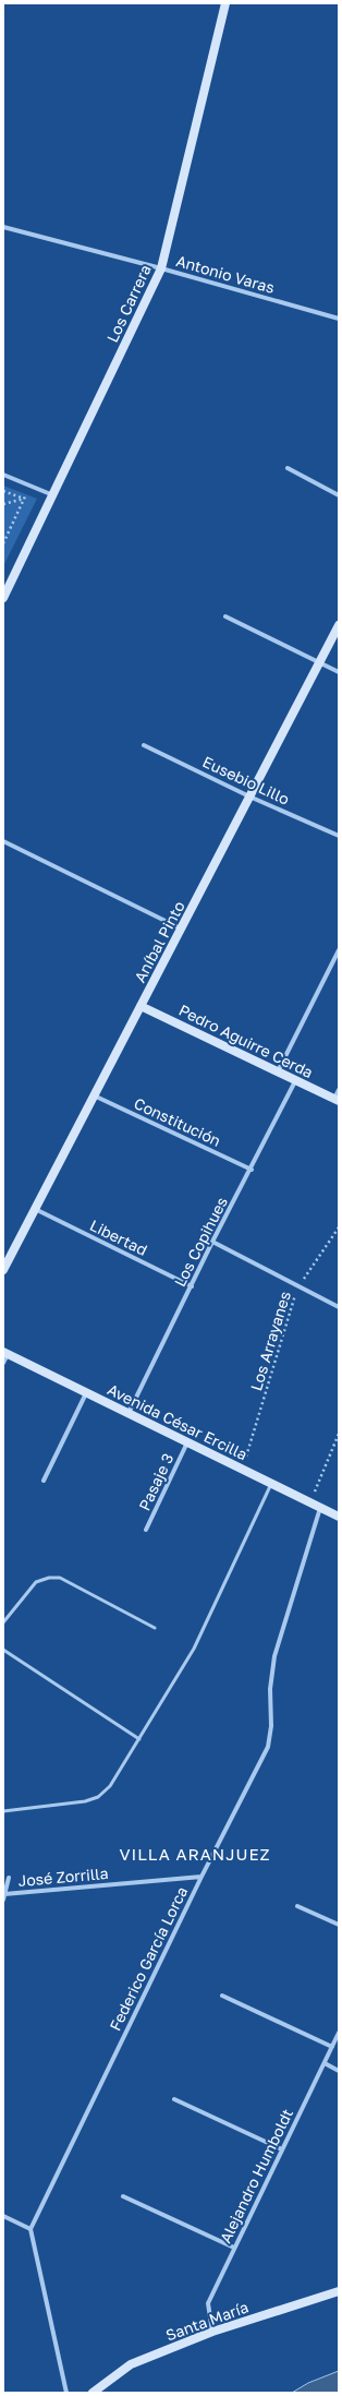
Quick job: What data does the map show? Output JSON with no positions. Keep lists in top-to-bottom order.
{
  "streets": {
    "street": [
      "Antonio Varas",
      "Los Carrera",
      "Eusebio Lillo",
      "Aníbal Pinto",
      "Pedro Aguirre Cerda",
      "Constitución",
      "Libertad",
      "Los Copihues",
      "Avenida César Ercilla",
      "Pasaje 3",
      "José Zorrilla",
      "Federico García Lorca",
      "Alejandro Humboldt",
      "Santa María"
    ],
    "path": ["Los Arrayanes"]
  },
  "crossings": [
    ["Antonio Varas", "Los Carrera"],
    ["Eusebio Lillo", "Aníbal Pinto"],
    ["Aníbal Pinto", "Pedro Aguirre Cerda"],
    ["Aníbal Pinto", "Constitución"],
    ["Aníbal Pinto", "Libertad"],
    ["Pedro Aguirre Cerda", "Los Copihues"],
    ["Constitución", "Los Copihues"],
    ["Libertad", "Los Copihues"],
    ["Los Copihues", "Avenida César Ercilla"],
    ["Los Arrayanes", "Avenida César Ercilla"],
    ["Avenida César Ercilla", "Pasaje 3"],
    ["Avenida César Ercilla", "Federico García Lorca"],
    ["José Zorrilla", "Federico García Lorca"],
    ["Alejandro Humboldt", "Santa María"]
  ],
  "districts": ["VILLA ARANJUEZ"]
}
